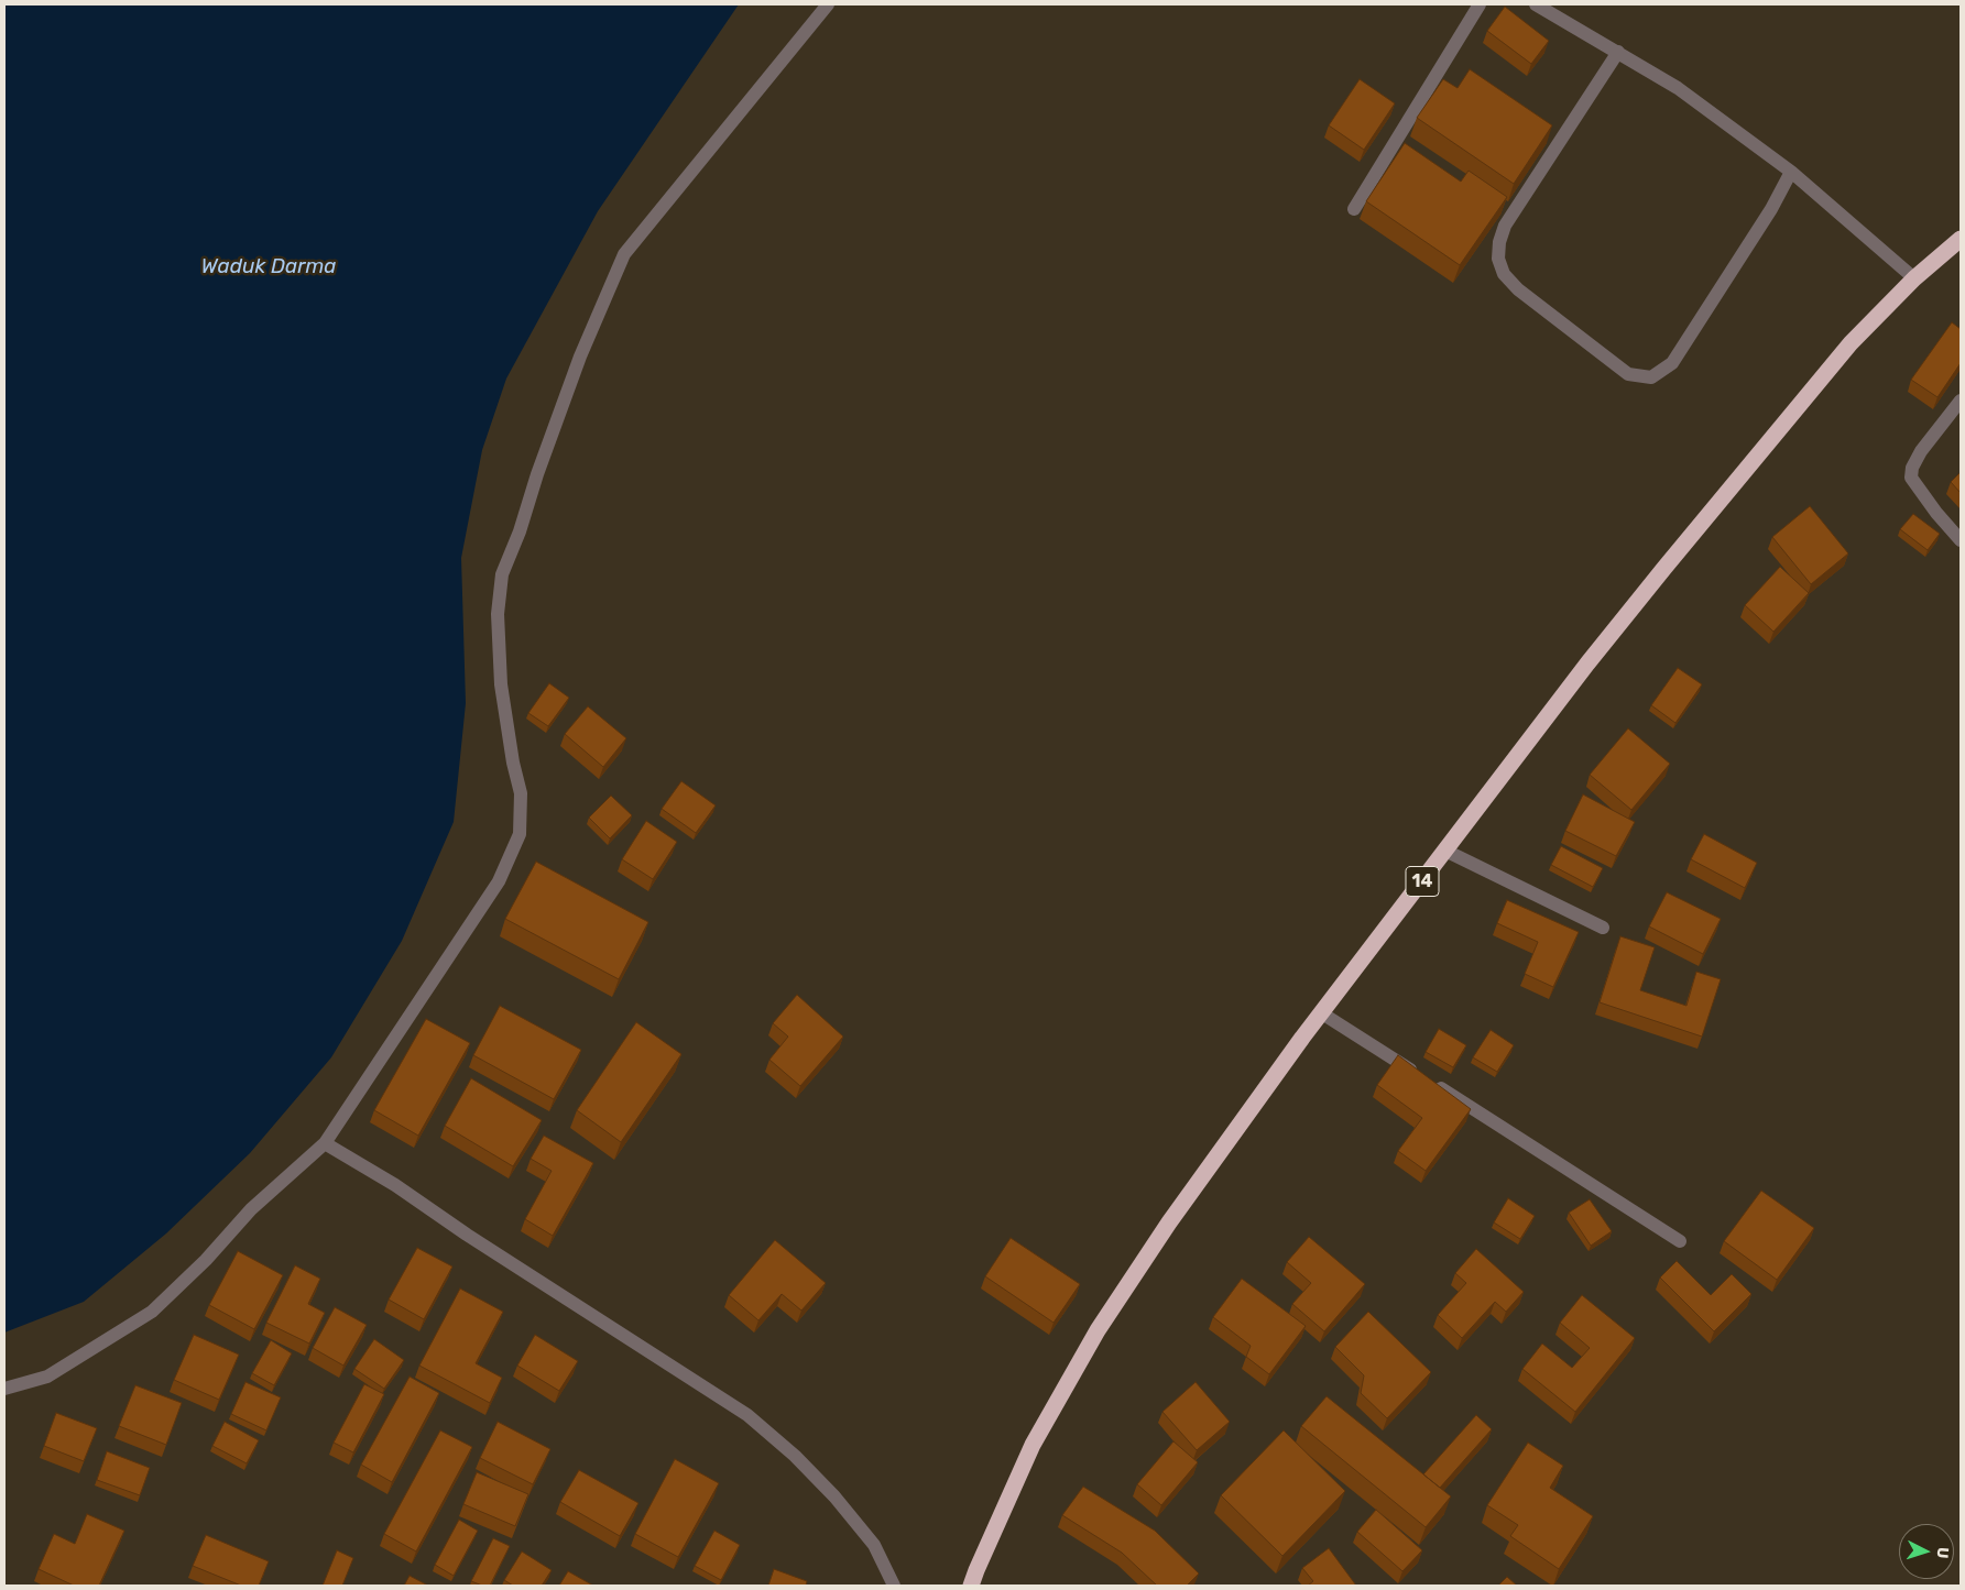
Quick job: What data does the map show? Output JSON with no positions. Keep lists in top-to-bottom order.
{
  "streets": {
    "highway": ["14"]
  },
  "water": ["Waduk Darma"],
  "north": "right"
}
